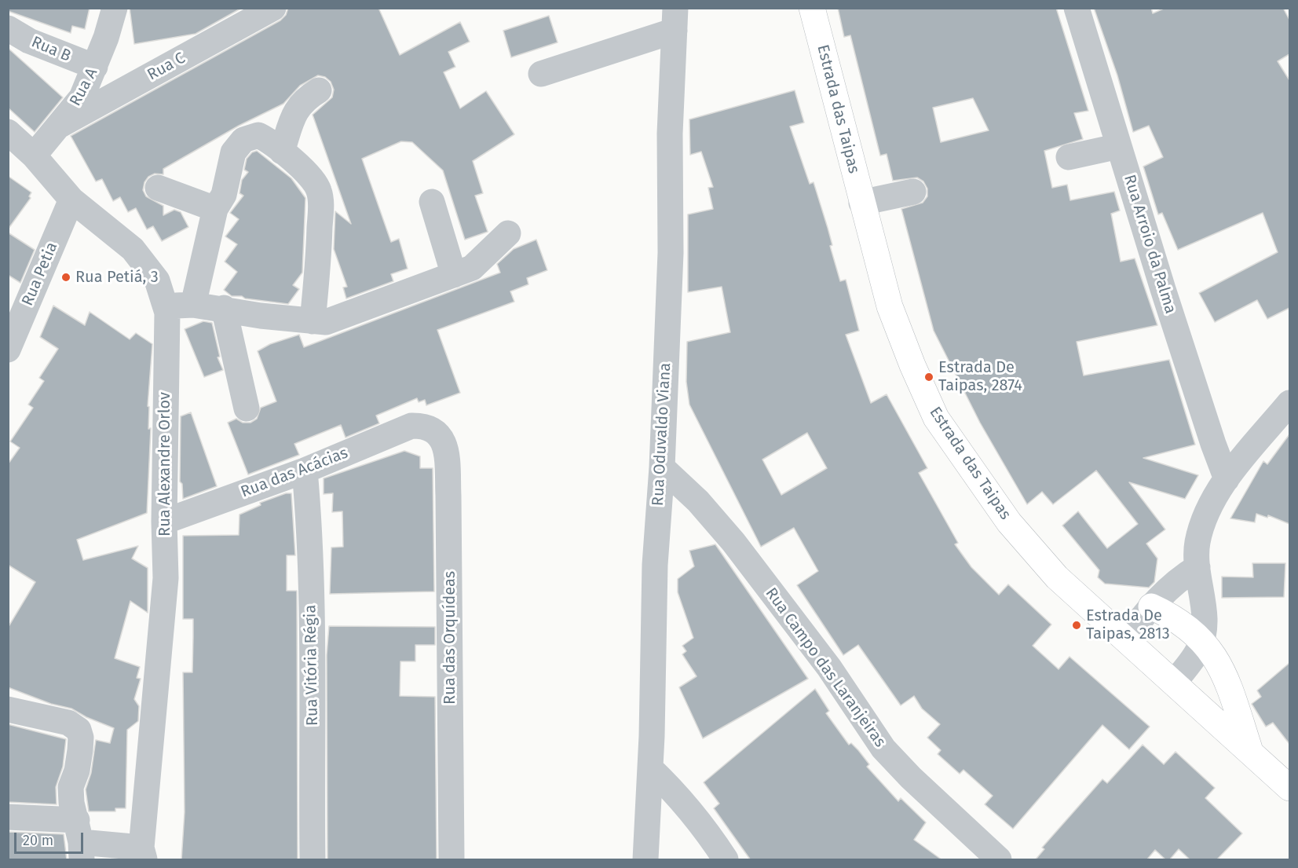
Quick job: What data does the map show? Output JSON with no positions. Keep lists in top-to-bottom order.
{
  "streets": {
    "main road": ["Estrada das Taipas"],
    "street": [
      "Rua B",
      "Rua C",
      "Rua A",
      "Rua Arroio da Palma",
      "Rua Petia",
      "Rua Oduvaldo Viana",
      "Rua Alexandre Orlov",
      "Rua das Acácias",
      "Rua das Orquídeas",
      "Rua Vitória Régia",
      "Rua Campo das Laranjeiras"
    ]
  },
  "crossings": [
    ["Rua B", "Rua A"],
    ["Rua C", "Rua A"],
    ["Rua A", "Rua Alexandre Orlov"],
    ["Rua Petia", "Rua Alexandre Orlov"],
    ["Rua Oduvaldo Viana", "Rua Campo das Laranjeiras"],
    ["Rua Alexandre Orlov", "Rua das Acácias"],
    ["Rua das Acácias", "Rua das Orquídeas"],
    ["Rua das Acácias", "Rua Vitória Régia"]
  ],
  "places": ["Rua Petiá, 3", "Estrada De Taipas, 2874", "Estrada De Taipas, 2813"],
  "scale_bar": "20 m"
}
